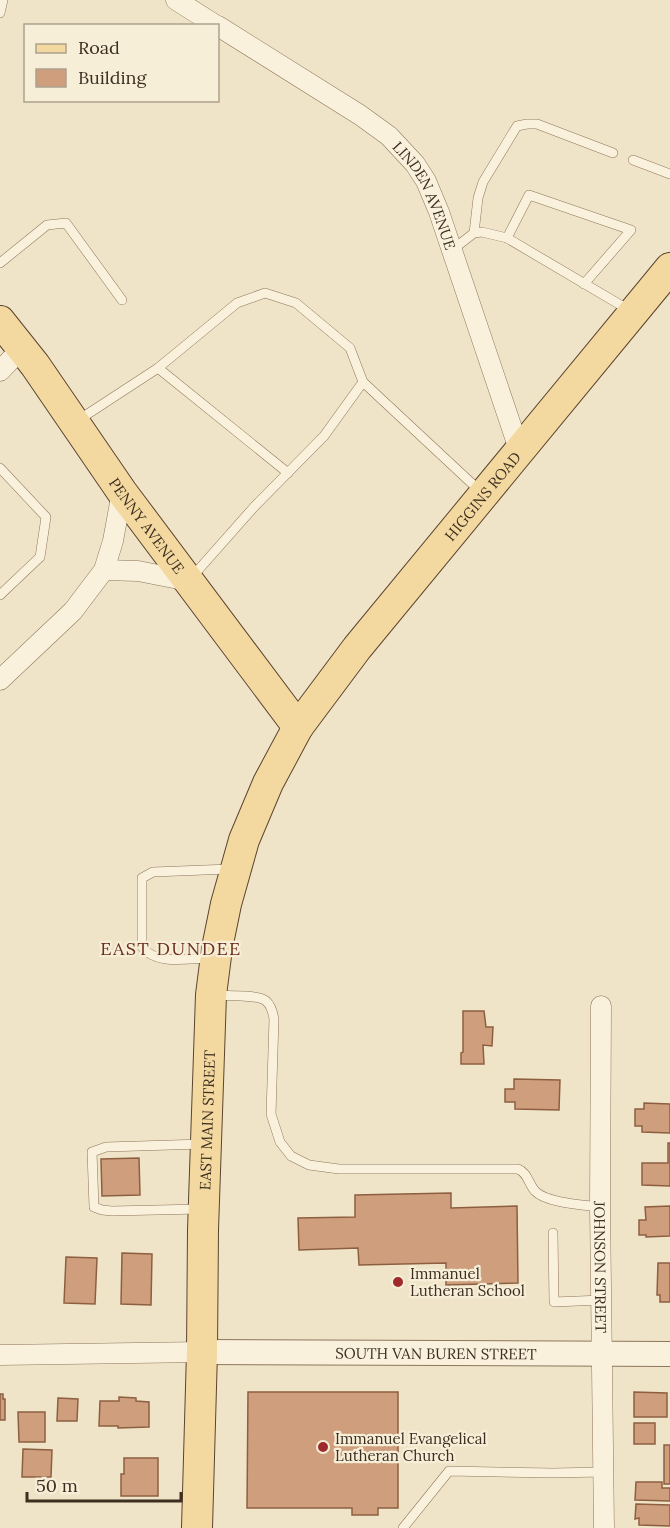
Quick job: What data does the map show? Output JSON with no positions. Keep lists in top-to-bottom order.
{
  "streets": {
    "main road": ["HIGGINS ROAD", "PENNY AVENUE", "EAST MAIN STREET"],
    "street": ["LINDEN AVENUE", "JOHNSON STREET", "SOUTH VAN BUREN STREET"]
  },
  "crossings": [
    ["LINDEN AVENUE", "HIGGINS ROAD"],
    ["HIGGINS ROAD", "PENNY AVENUE"],
    ["HIGGINS ROAD", "EAST MAIN STREET"],
    ["PENNY AVENUE", "EAST MAIN STREET"],
    ["EAST MAIN STREET", "SOUTH VAN BUREN STREET"],
    ["JOHNSON STREET", "SOUTH VAN BUREN STREET"]
  ],
  "districts": ["EAST DUNDEE"],
  "places": ["Immanuel Lutheran School", "Immanuel Evangelical Lutheran Church"],
  "legend": ["Road", "Building"],
  "scale_bar": "50 m"
}
